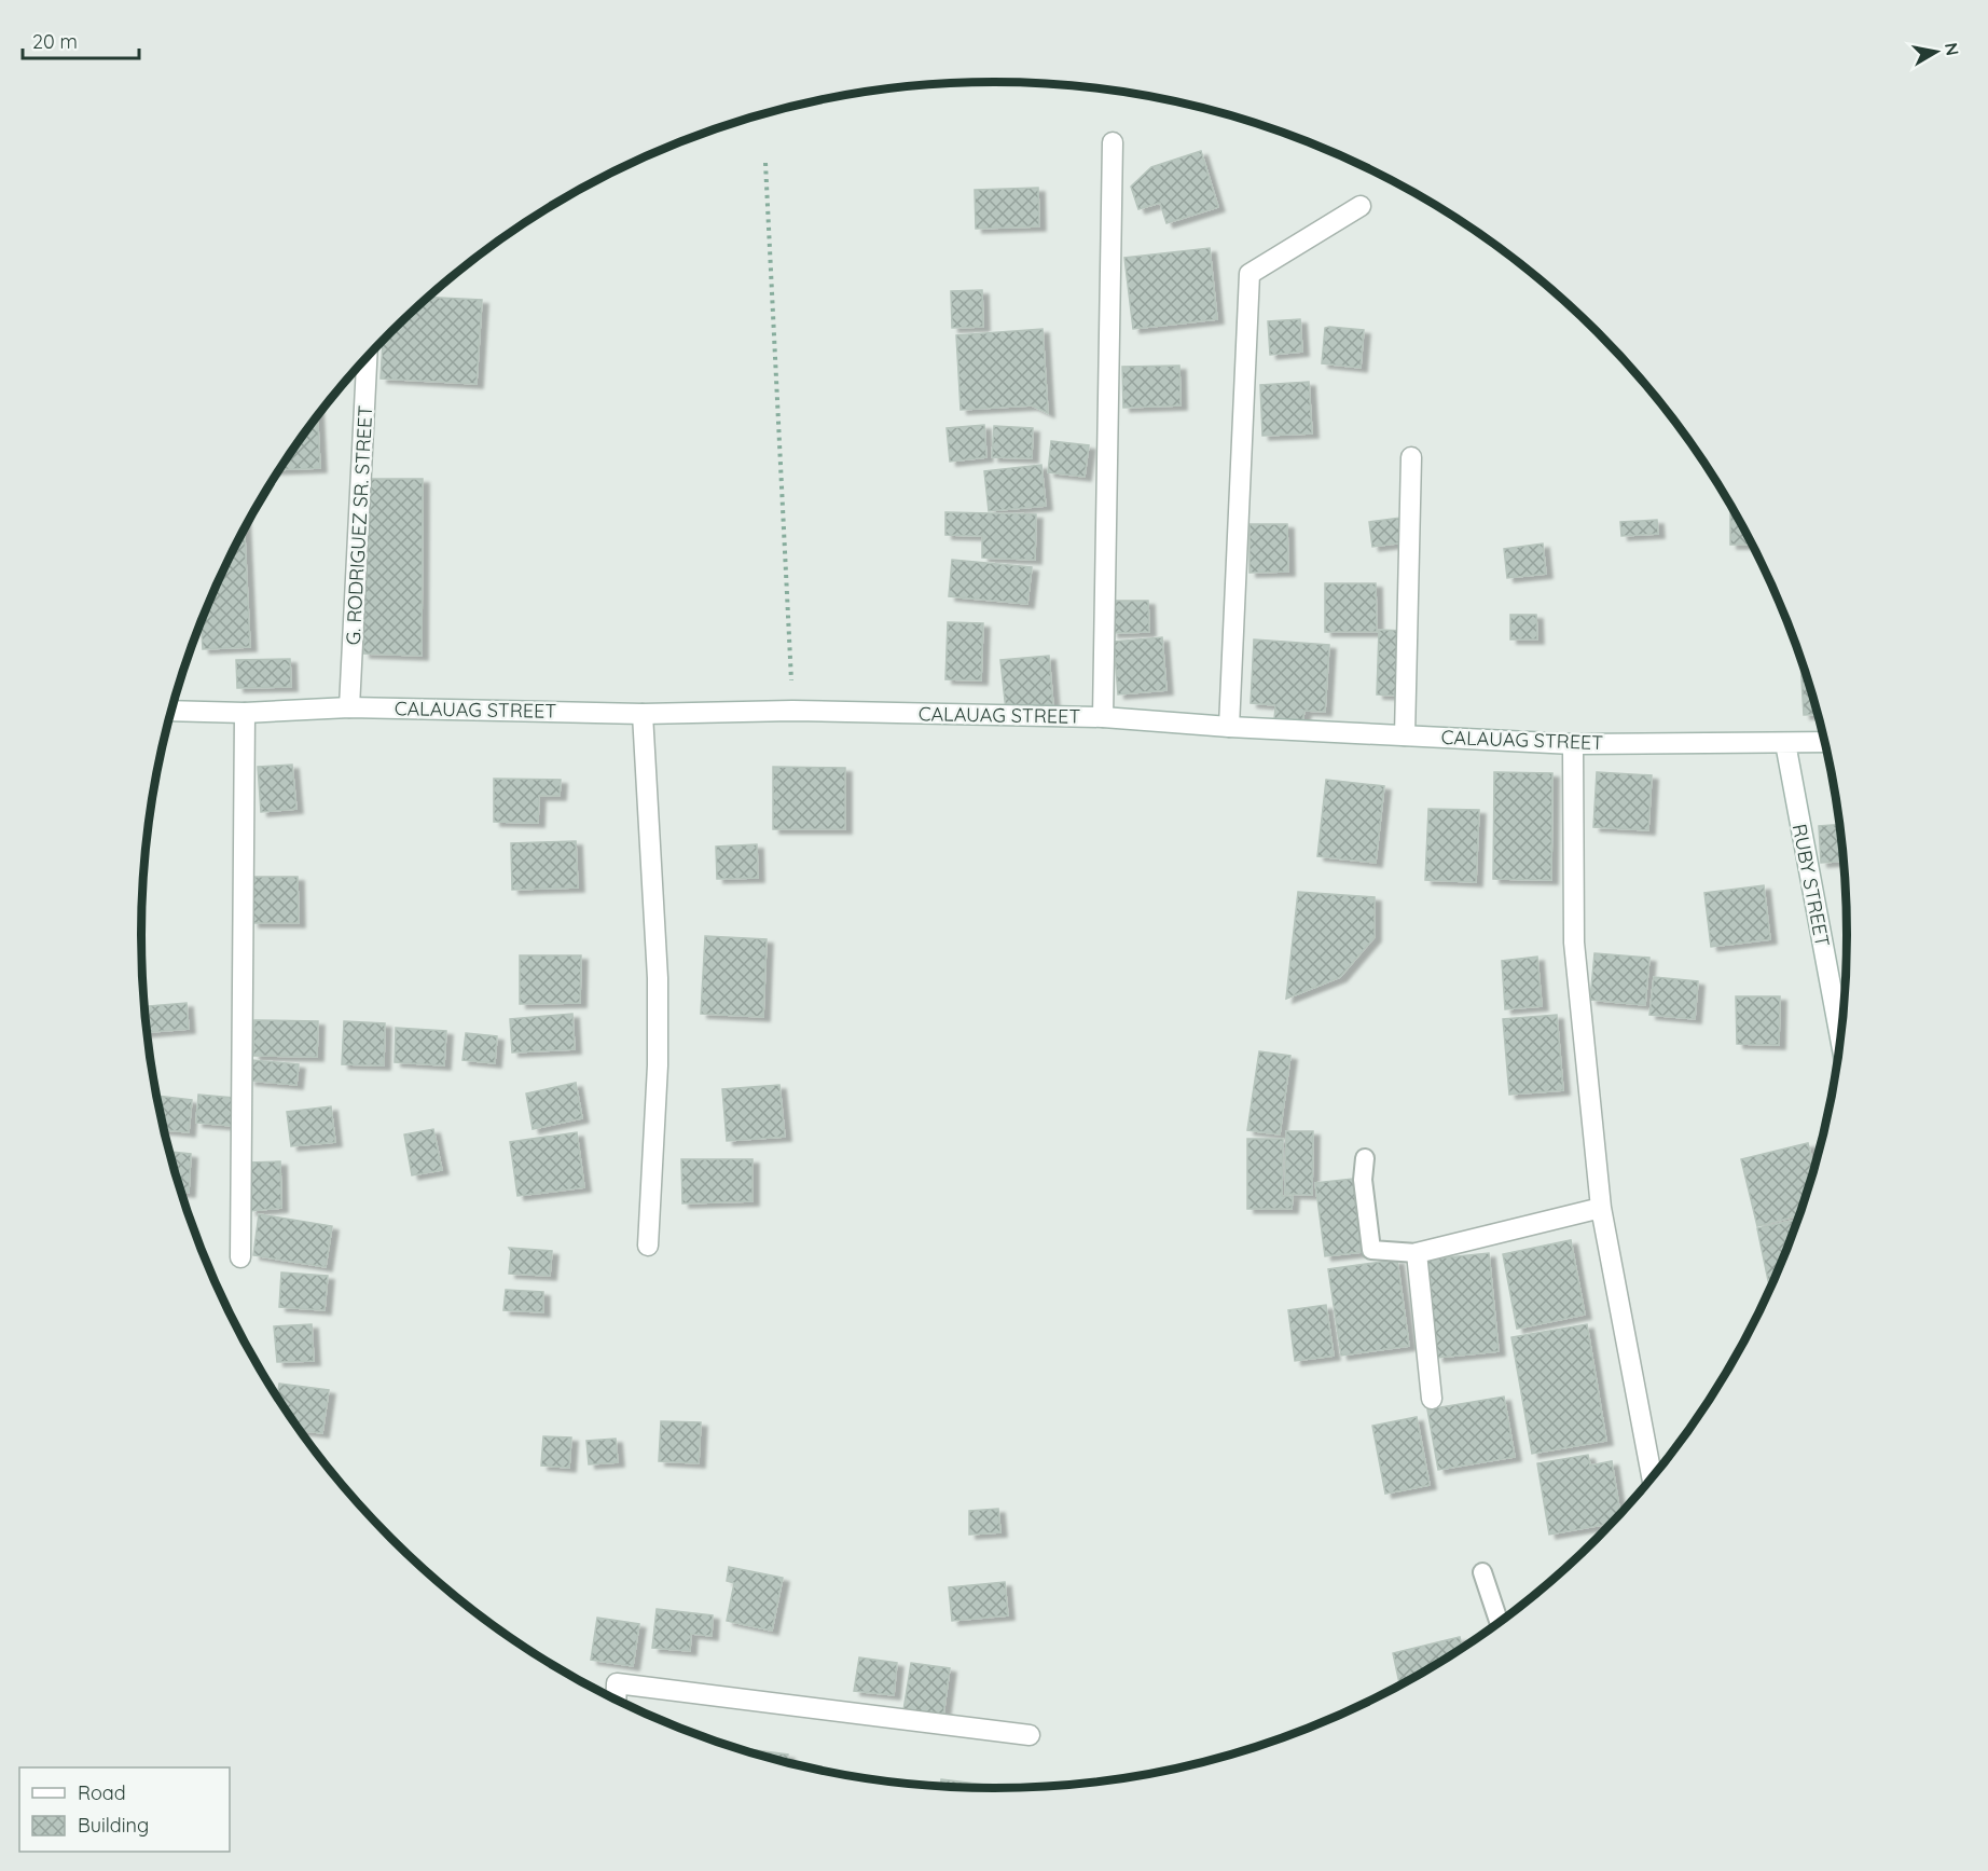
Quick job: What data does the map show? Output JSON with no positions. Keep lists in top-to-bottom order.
{
  "streets": {
    "street": ["G. RODRIGUEZ SR. STREET", "CALAUAG STREET", "RUBY STREET"]
  },
  "crossings": [
    ["G. RODRIGUEZ SR. STREET", "CALAUAG STREET"],
    ["CALAUAG STREET", "RUBY STREET"]
  ],
  "legend": ["Road", "Building"],
  "scale_bar": "20 m",
  "north": "right"
}
